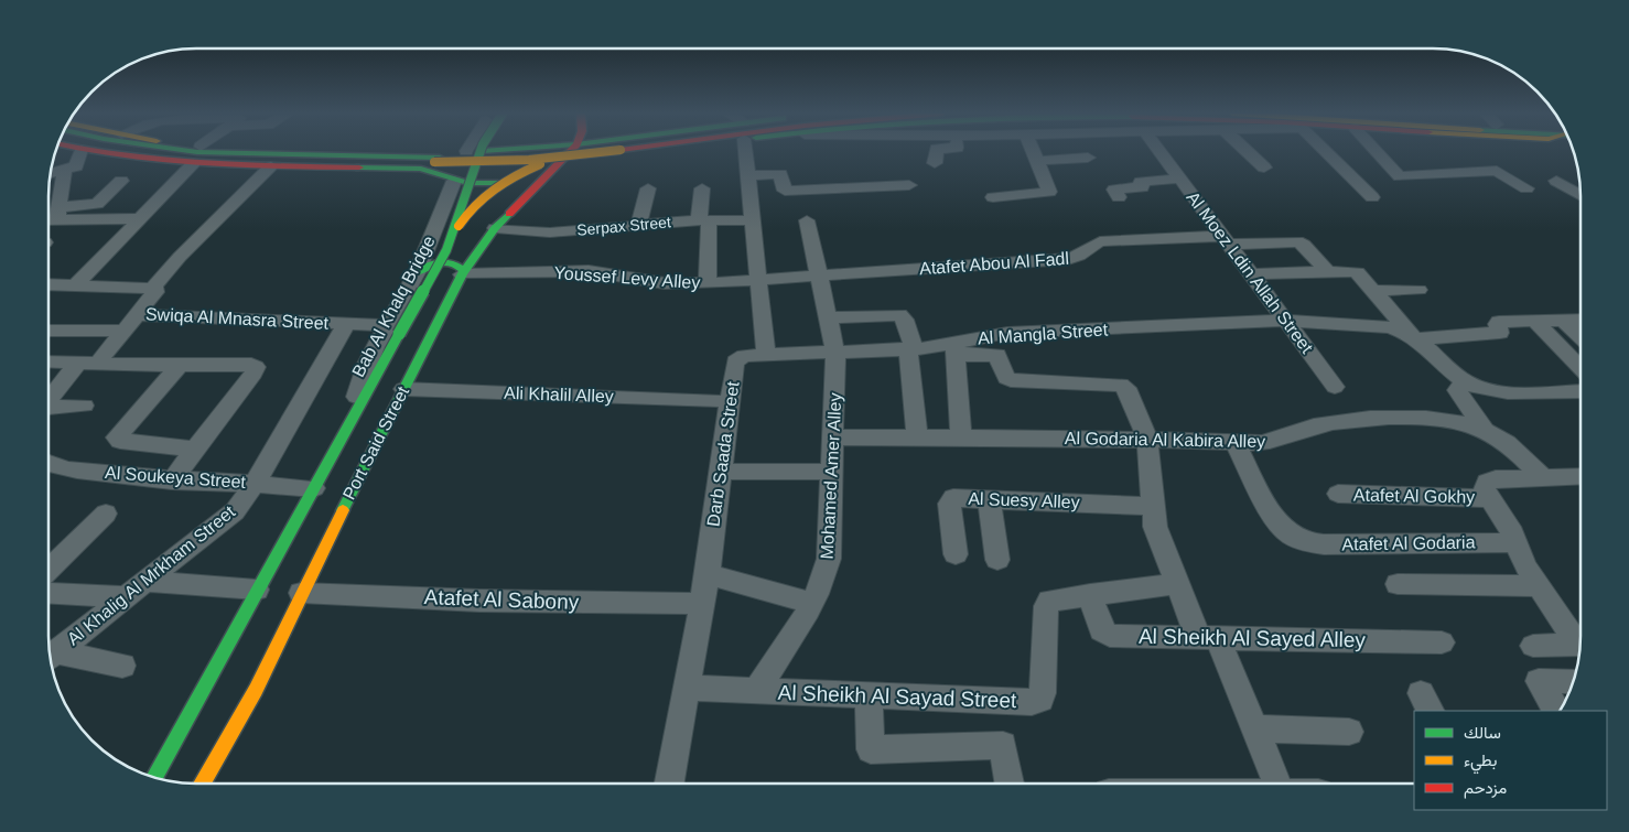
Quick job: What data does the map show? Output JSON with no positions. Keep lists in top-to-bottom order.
{
  "streets": {
    "main road": ["Bab Al Khalq Bridge", "Port Said Street"],
    "street": [
      "Serpax Street",
      "Atafet Abou Al Fadl",
      "Al Moez Ldin Allah Street",
      "Youssef Levy Alley",
      "Swiqa Al Mnasra Street",
      "Al Mangla Street",
      "Ali Khalil Alley",
      "Al Godaria Al Kabira Alley",
      "Darb Saada Street",
      "Mohamed Amer Alley",
      "Al Soukeya Street",
      "Atafet Al Gokhy",
      "Al Suesy Alley",
      "Atafet Al Godaria",
      "Al Khalig Al Mrkham Street",
      "Atafet Al Sabony",
      "Al Sheikh Al Sayed Alley",
      "Al Sheikh Al Sayad Street"
    ]
  },
  "crossings": [
    ["Serpax Street", "Port Said Street"],
    ["Atafet Abou Al Fadl", "Al Moez Ldin Allah Street"],
    ["Atafet Abou Al Fadl", "Youssef Levy Alley"],
    ["Atafet Abou Al Fadl", "Mohamed Amer Alley"],
    ["Al Moez Ldin Allah Street", "Al Mangla Street"],
    ["Youssef Levy Alley", "Port Said Street"],
    ["Bab Al Khalq Bridge", "Swiqa Al Mnasra Street"],
    ["Bab Al Khalq Bridge", "Port Said Street"],
    ["Swiqa Al Mnasra Street", "Port Said Street"],
    ["Swiqa Al Mnasra Street", "Al Khalig Al Mrkham Street"],
    ["Al Mangla Street", "Darb Saada Street"],
    ["Al Mangla Street", "Mohamed Amer Alley"],
    ["Ali Khalil Alley", "Port Said Street"],
    ["Al Godaria Al Kabira Alley", "Mohamed Amer Alley"],
    ["Port Said Street", "Al Soukeya Street"],
    ["Port Said Street", "Atafet Al Sabony"],
    ["Darb Saada Street", "Atafet Al Sabony"],
    ["Darb Saada Street", "Al Sheikh Al Sayad Street"],
    ["Mohamed Amer Alley", "Al Sheikh Al Sayad Street"],
    ["Al Soukeya Street", "Al Khalig Al Mrkham Street"]
  ],
  "legend": ["سالك", "بطيء", "مزدحم"]
}
